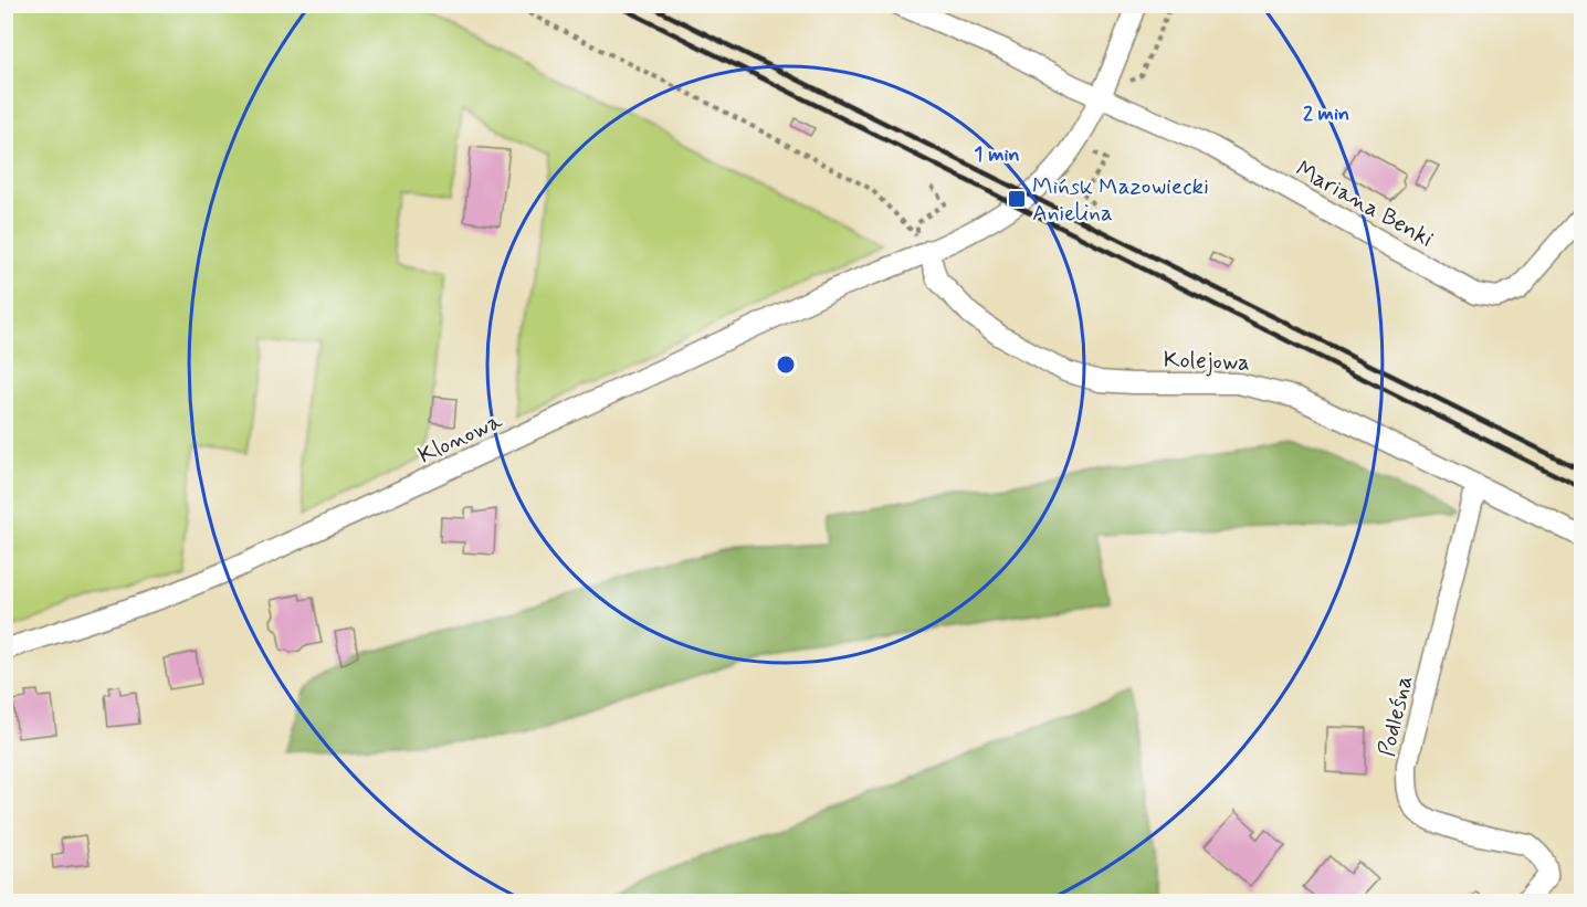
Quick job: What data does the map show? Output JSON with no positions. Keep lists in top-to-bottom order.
{
  "streets": {
    "street": [
      "Mariana Benki",
      "Kolejowa",
      "Klonowa",
      "Podleśna"
    ]
  },
  "crossings": [
    ["Mariana Benki", "Klonowa"],
    ["Kolejowa", "Klonowa"],
    ["Kolejowa", "Podleśna"]
  ],
  "places": {
    "transit": ["Mińsk Mazowiecki Anielina"]
  },
  "rings": ["2 min", "1 min"]
}
